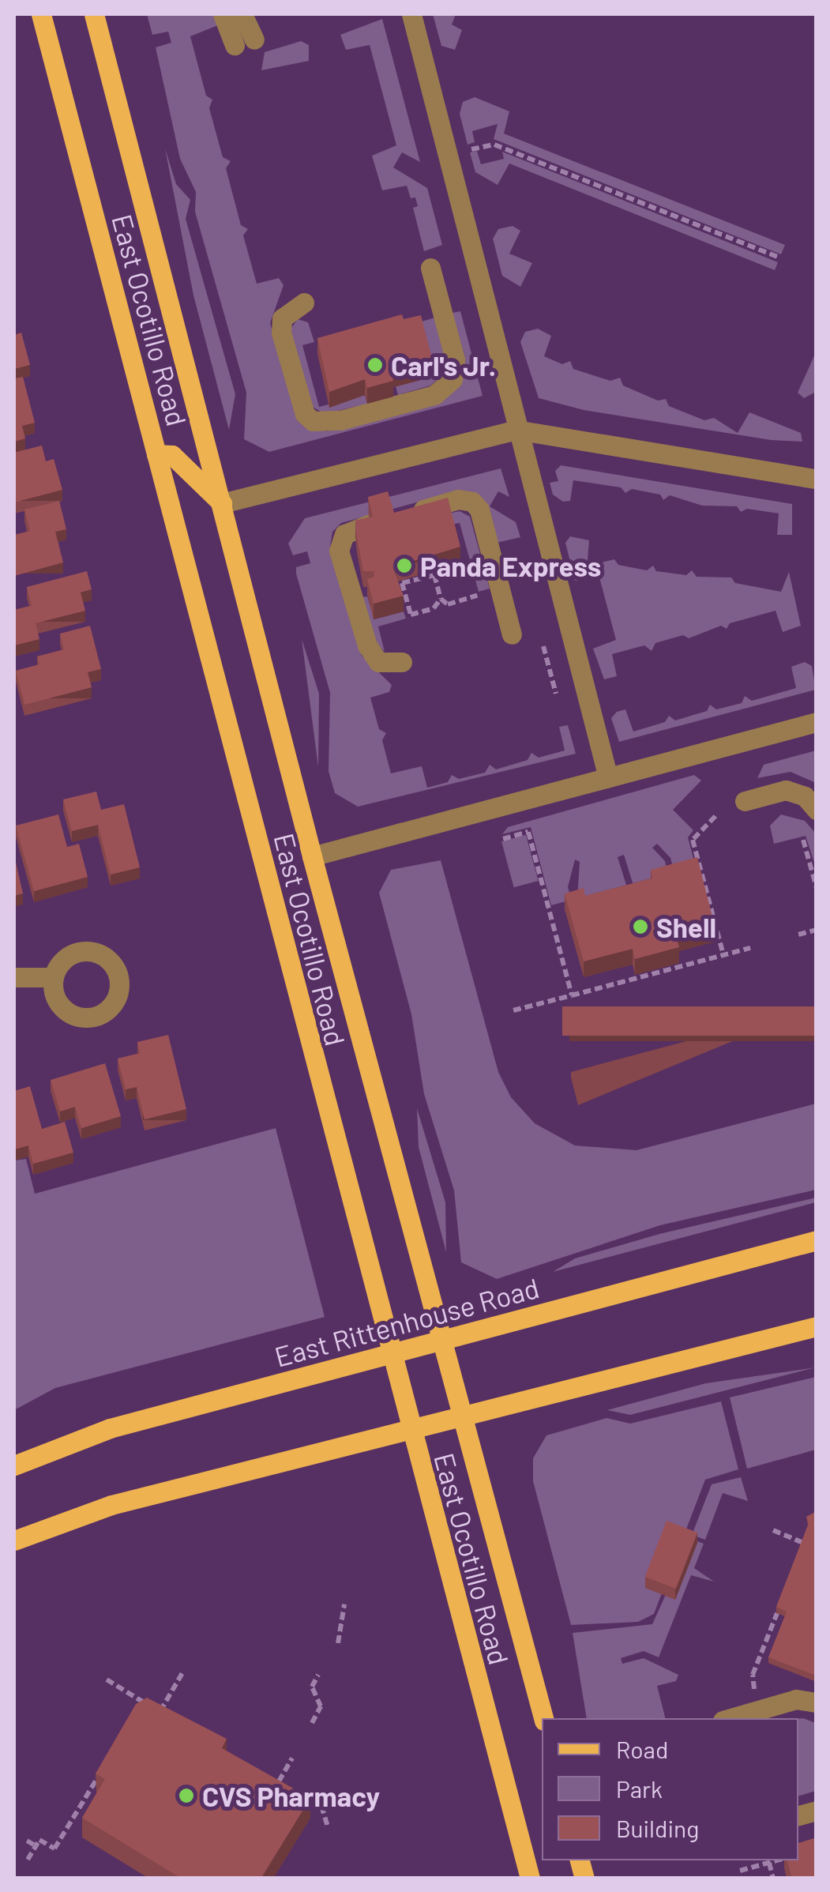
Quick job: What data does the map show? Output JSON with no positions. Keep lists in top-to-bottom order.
{
  "streets": {
    "main road": ["East Ocotillo Road", "East Rittenhouse Road"]
  },
  "crossings": [
    ["East Ocotillo Road", "East Rittenhouse Road"]
  ],
  "places": [
    "Carl's Jr.",
    "Panda Express",
    "Shell",
    "CVS Pharmacy"
  ],
  "legend": ["Road", "Park", "Building"]
}
